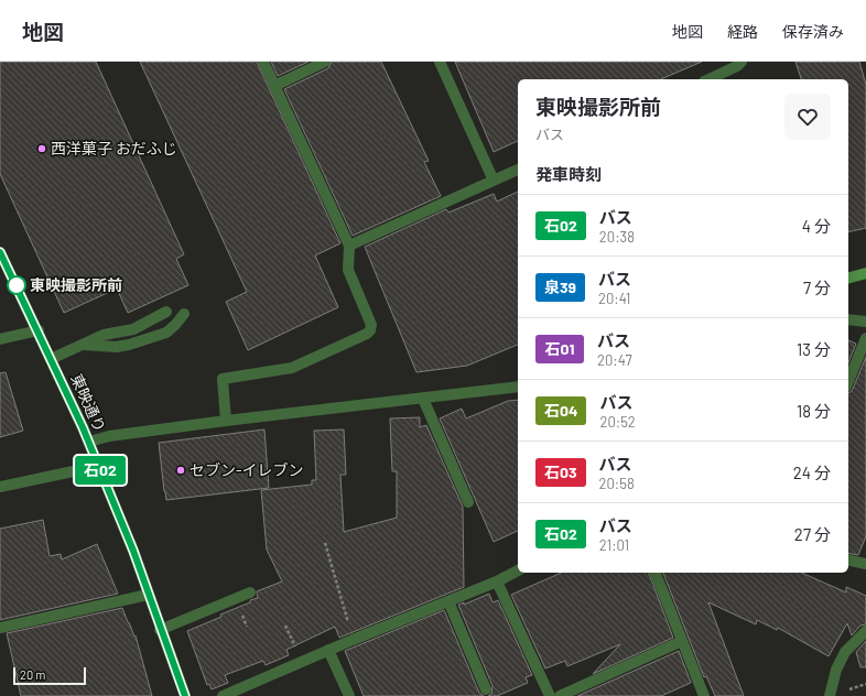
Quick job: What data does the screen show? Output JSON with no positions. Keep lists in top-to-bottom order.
{
  "streets": {
    "street": ["東映通り"]
  },
  "places": ["西洋菓子 おだふじ", "東映撮影所前", "セブン-イレブン"],
  "lines": ["bus line 石02"],
  "scale_bar": "20 m",
  "page": {
    "header": "地図",
    "nav": ["地図", "経路", "保存済み"],
    "on_map": "石02",
    "heading": [
      ["東映撮影所前", "バス"],
      "発車時刻"
    ],
    "list": [
      {
        "mark": "石02",
        "name": "バス",
        "note": "20:38",
        "value": "4 分"
      },
      {
        "mark": "泉39",
        "name": "バス",
        "note": "20:41",
        "value": "7 分"
      },
      {
        "mark": "石01",
        "name": "バス",
        "note": "20:47",
        "value": "13 分"
      },
      {
        "mark": "石04",
        "name": "バス",
        "note": "20:52",
        "value": "18 分"
      },
      {
        "mark": "石03",
        "name": "バス",
        "note": "20:58",
        "value": "24 分"
      },
      {
        "mark": "石02",
        "name": "バス",
        "note": "21:01",
        "value": "27 分"
      }
    ],
    "scale": "20 m"
  }
}
